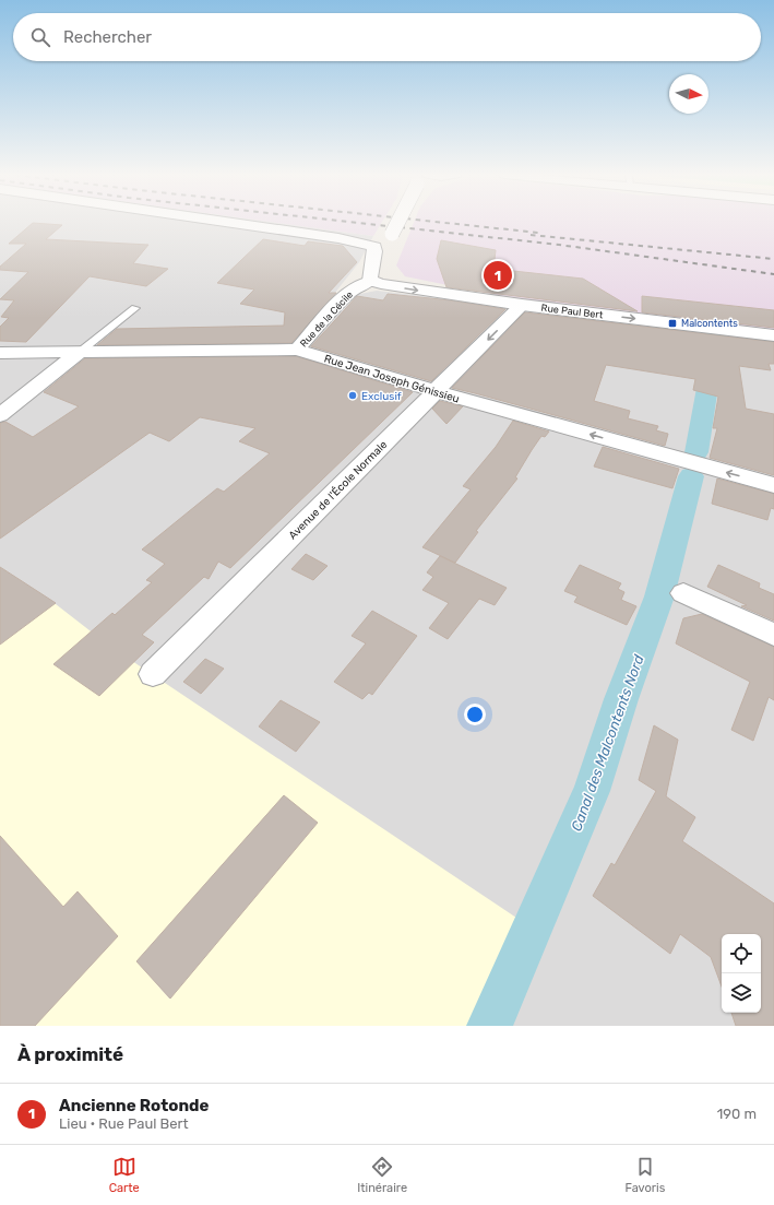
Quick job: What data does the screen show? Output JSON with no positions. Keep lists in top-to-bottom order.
{
  "streets": {
    "street": [
      "Rue Paul Bert",
      "Rue de la Cécile",
      "Rue Jean Joseph Génissieu",
      "Avenue de l'École Normale"
    ]
  },
  "crossings": [
    ["Rue Paul Bert", "Rue de la Cécile"],
    ["Rue Paul Bert", "Avenue de l'École Normale"],
    ["Rue de la Cécile", "Rue Jean Joseph Génissieu"],
    ["Rue Jean Joseph Génissieu", "Avenue de l'École Normale"]
  ],
  "one_way": ["Rue Paul Bert", "Rue Jean Joseph Génissieu"],
  "water": ["Canal des Malcontents Nord"],
  "places": {
    "transit": ["Malcontents"],
    "other": ["Exclusif"]
  },
  "north": "right",
  "page": {
    "search": "Rechercher",
    "pins": "1",
    "heading": "À proximité",
    "list": [
      {
        "mark": "1",
        "name": "Ancienne Rotonde",
        "note": "Lieu · Rue Paul Bert",
        "value": "190 m"
      }
    ],
    "nav": ["Carte", "Itinéraire", "Favoris"]
  }
}
